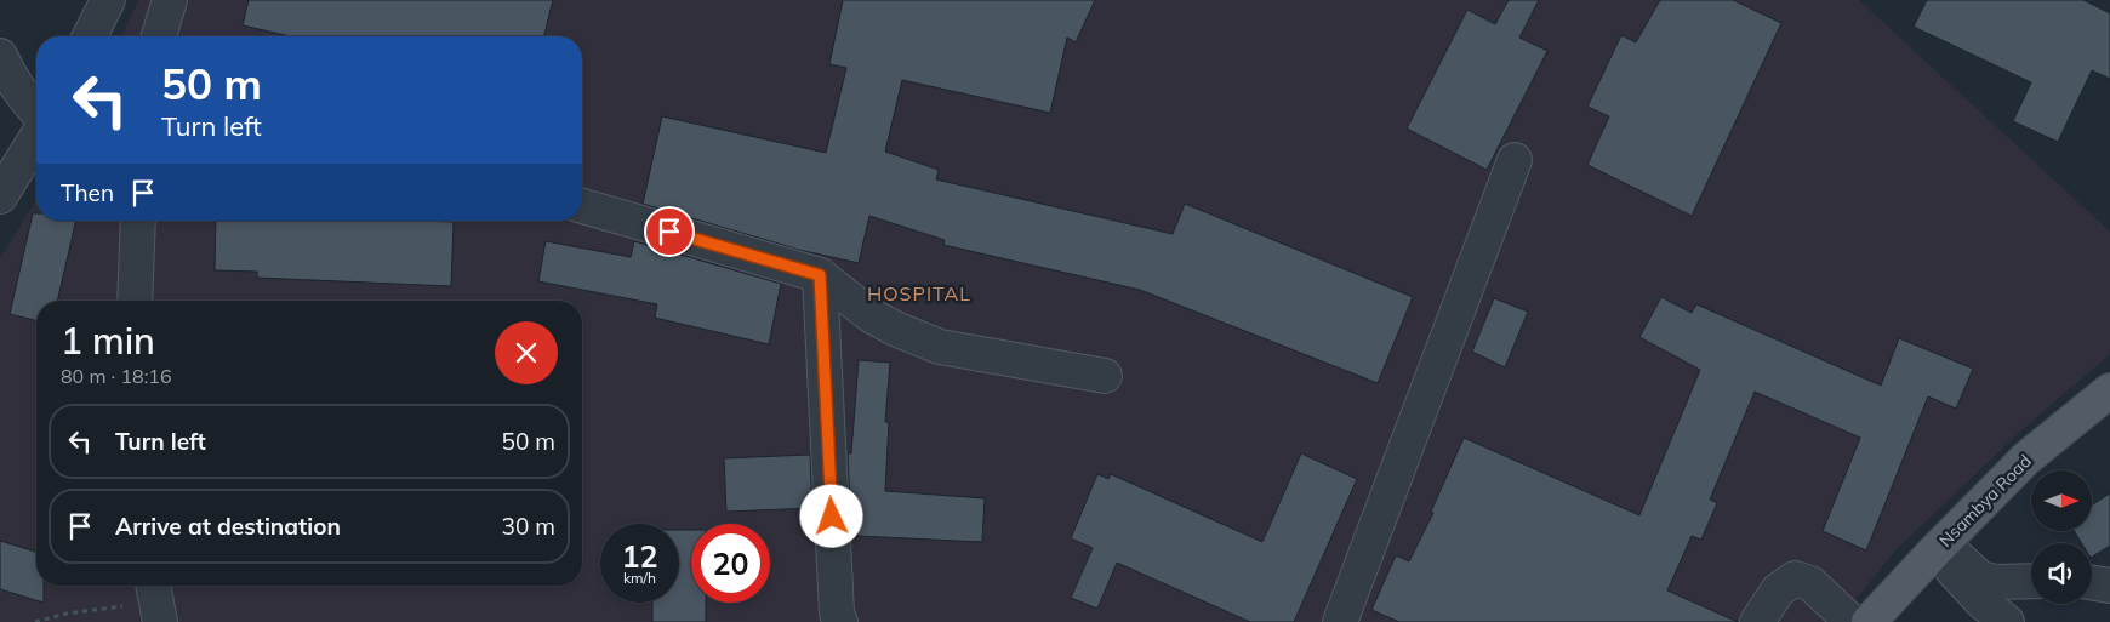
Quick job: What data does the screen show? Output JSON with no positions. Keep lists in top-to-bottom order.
{
  "streets": {
    "main road": ["Nsambya Road"]
  },
  "districts": ["HOSPITAL"],
  "north": "right",
  "page": {
    "turn": ["50 m", "Turn left"],
    "then": "Then",
    "heading": ["1 min", "80 m · 18:16"],
    "list": [
      {
        "name": "Turn left",
        "value": "50 m"
      },
      {
        "name": "Arrive at destination",
        "value": "30 m"
      }
    ],
    "speed": "12 km/h",
    "limit": "20"
  }
}
